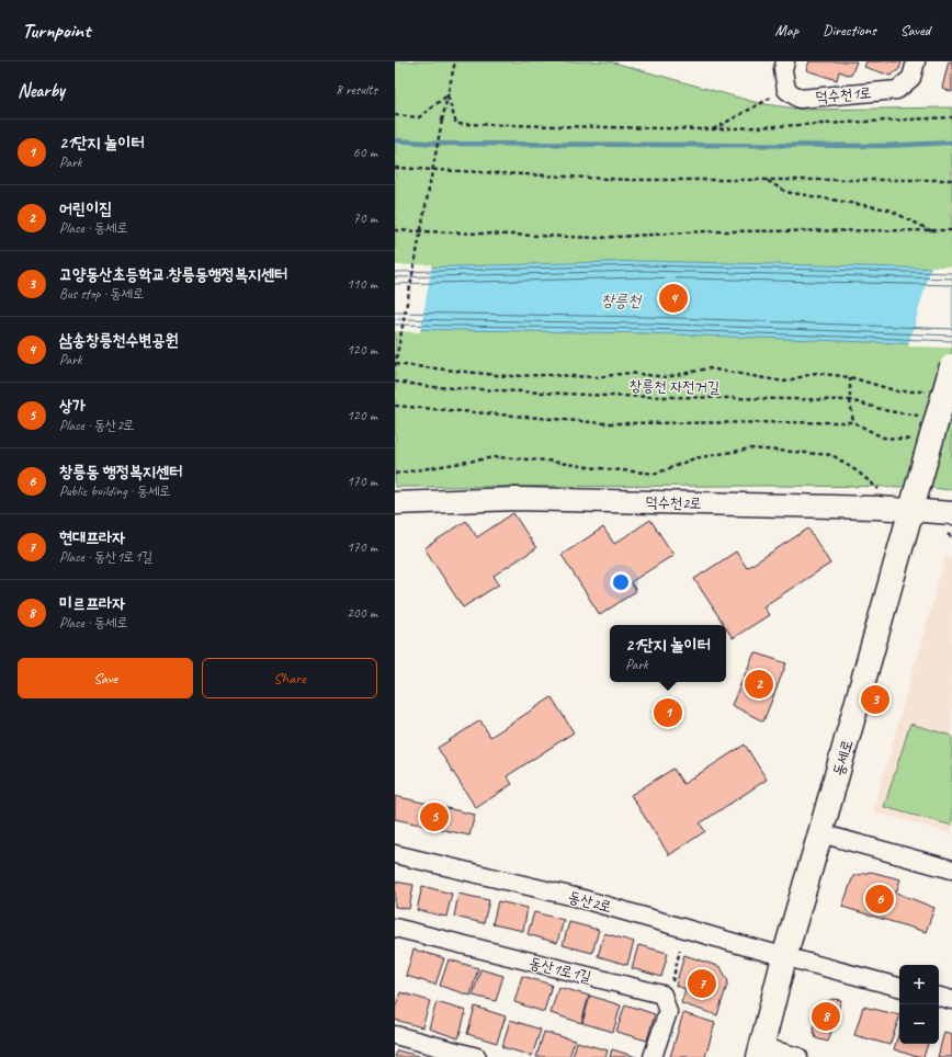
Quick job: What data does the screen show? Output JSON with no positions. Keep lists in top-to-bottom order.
{
  "streets": {
    "main road": ["동세로"],
    "street": [
      "덕수천1로",
      "덕수천2로",
      "동산2로",
      "동산1로1길"
    ],
    "path": ["창릉천 자전거길"]
  },
  "crossings": [
    ["덕수천2로", "동세로"],
    ["동세로", "동산2로"]
  ],
  "water": ["창릉천"],
  "page": {
    "header": "Turnpoint",
    "nav": ["Map", "Directions", "Saved"],
    "heading": ["Nearby", "8 results"],
    "list": [
      {
        "mark": "1",
        "name": "21단지 놀이터",
        "note": "Park",
        "value": "60 m"
      },
      {
        "mark": "2",
        "name": "어린이집",
        "note": "Place · 동세로",
        "value": "70 m"
      },
      {
        "mark": "3",
        "name": "고양동산초등학교.창릉동행정복지센터",
        "note": "Bus stop · 동세로",
        "value": "110 m"
      },
      {
        "mark": "4",
        "name": "삼송창릉천수변공원",
        "note": "Park",
        "value": "120 m"
      },
      {
        "mark": "5",
        "name": "상가",
        "note": "Place · 동산2로",
        "value": "120 m"
      },
      {
        "mark": "6",
        "name": "창릉동 행정복지센터",
        "note": "Public building · 동세로",
        "value": "170 m"
      },
      {
        "mark": "7",
        "name": "현대프라자",
        "note": "Place · 동산1로1길",
        "value": "170 m"
      },
      {
        "mark": "8",
        "name": "미르프라자",
        "note": "Place · 동세로",
        "value": "200 m"
      }
    ],
    "pins": [
      "4",
      "2",
      "3",
      "1",
      "5",
      "6",
      "7",
      "8"
    ],
    "popup": ["21단지 놀이터", "Park"],
    "buttons": ["Save", "Share"],
    "map_buttons": ["+", "−"]
  }
}
